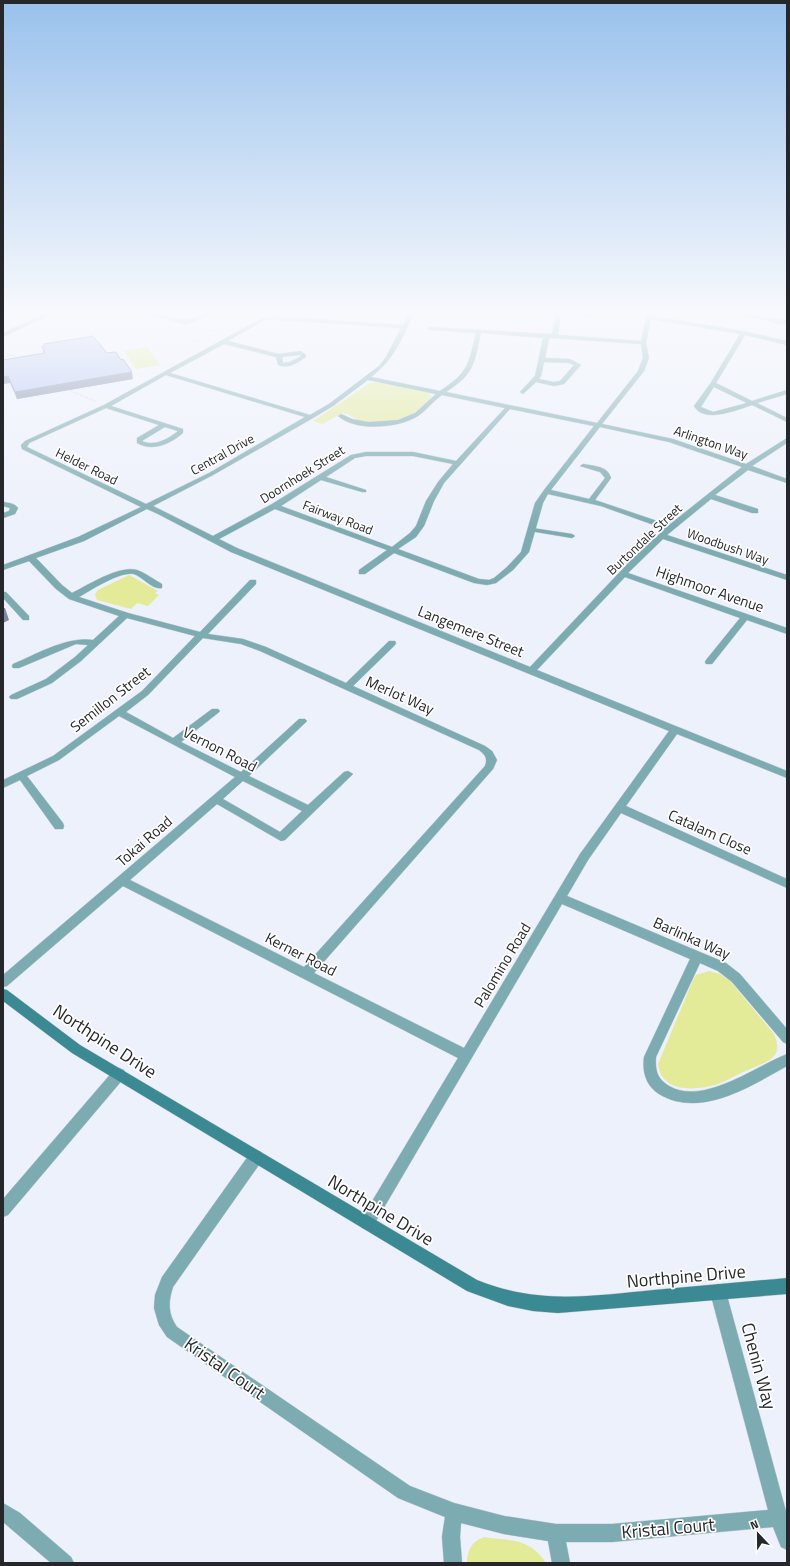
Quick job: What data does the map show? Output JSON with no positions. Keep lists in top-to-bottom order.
{
  "streets": {
    "street": [
      "Arlington Way",
      "Central Drive",
      "Helder Road",
      "Doornhoek Street",
      "Fairway Road",
      "Burtondale Street",
      "Woodbush Way",
      "Highmoor Avenue",
      "Langemere Street",
      "Merlot Way",
      "Semillon Street",
      "Vernon Road",
      "Catalam Close",
      "Tokai Road",
      "Barlinka Way",
      "Kerner Road",
      "Palomino Road",
      "Northpine Drive",
      "Chenin Way",
      "Kristal Court"
    ]
  },
  "crossings": [
    ["Arlington Way", "Burtondale Street"],
    ["Central Drive", "Helder Road"],
    ["Central Drive", "Langemere Street"],
    ["Central Drive", "Merlot Way"],
    ["Helder Road", "Langemere Street"],
    ["Doornhoek Street", "Fairway Road"],
    ["Doornhoek Street", "Langemere Street"],
    ["Burtondale Street", "Woodbush Way"],
    ["Burtondale Street", "Highmoor Avenue"],
    ["Burtondale Street", "Langemere Street"],
    ["Langemere Street", "Palomino Road"],
    ["Merlot Way", "Semillon Street"],
    ["Merlot Way", "Kerner Road"],
    ["Semillon Street", "Vernon Road"],
    ["Vernon Road", "Tokai Road"],
    ["Catalam Close", "Palomino Road"],
    ["Tokai Road", "Kerner Road"],
    ["Barlinka Way", "Palomino Road"],
    ["Kerner Road", "Palomino Road"],
    ["Palomino Road", "Northpine Drive"],
    ["Northpine Drive", "Chenin Way"],
    ["Northpine Drive", "Kristal Court"],
    ["Chenin Way", "Kristal Court"]
  ],
  "north": "top"
}
